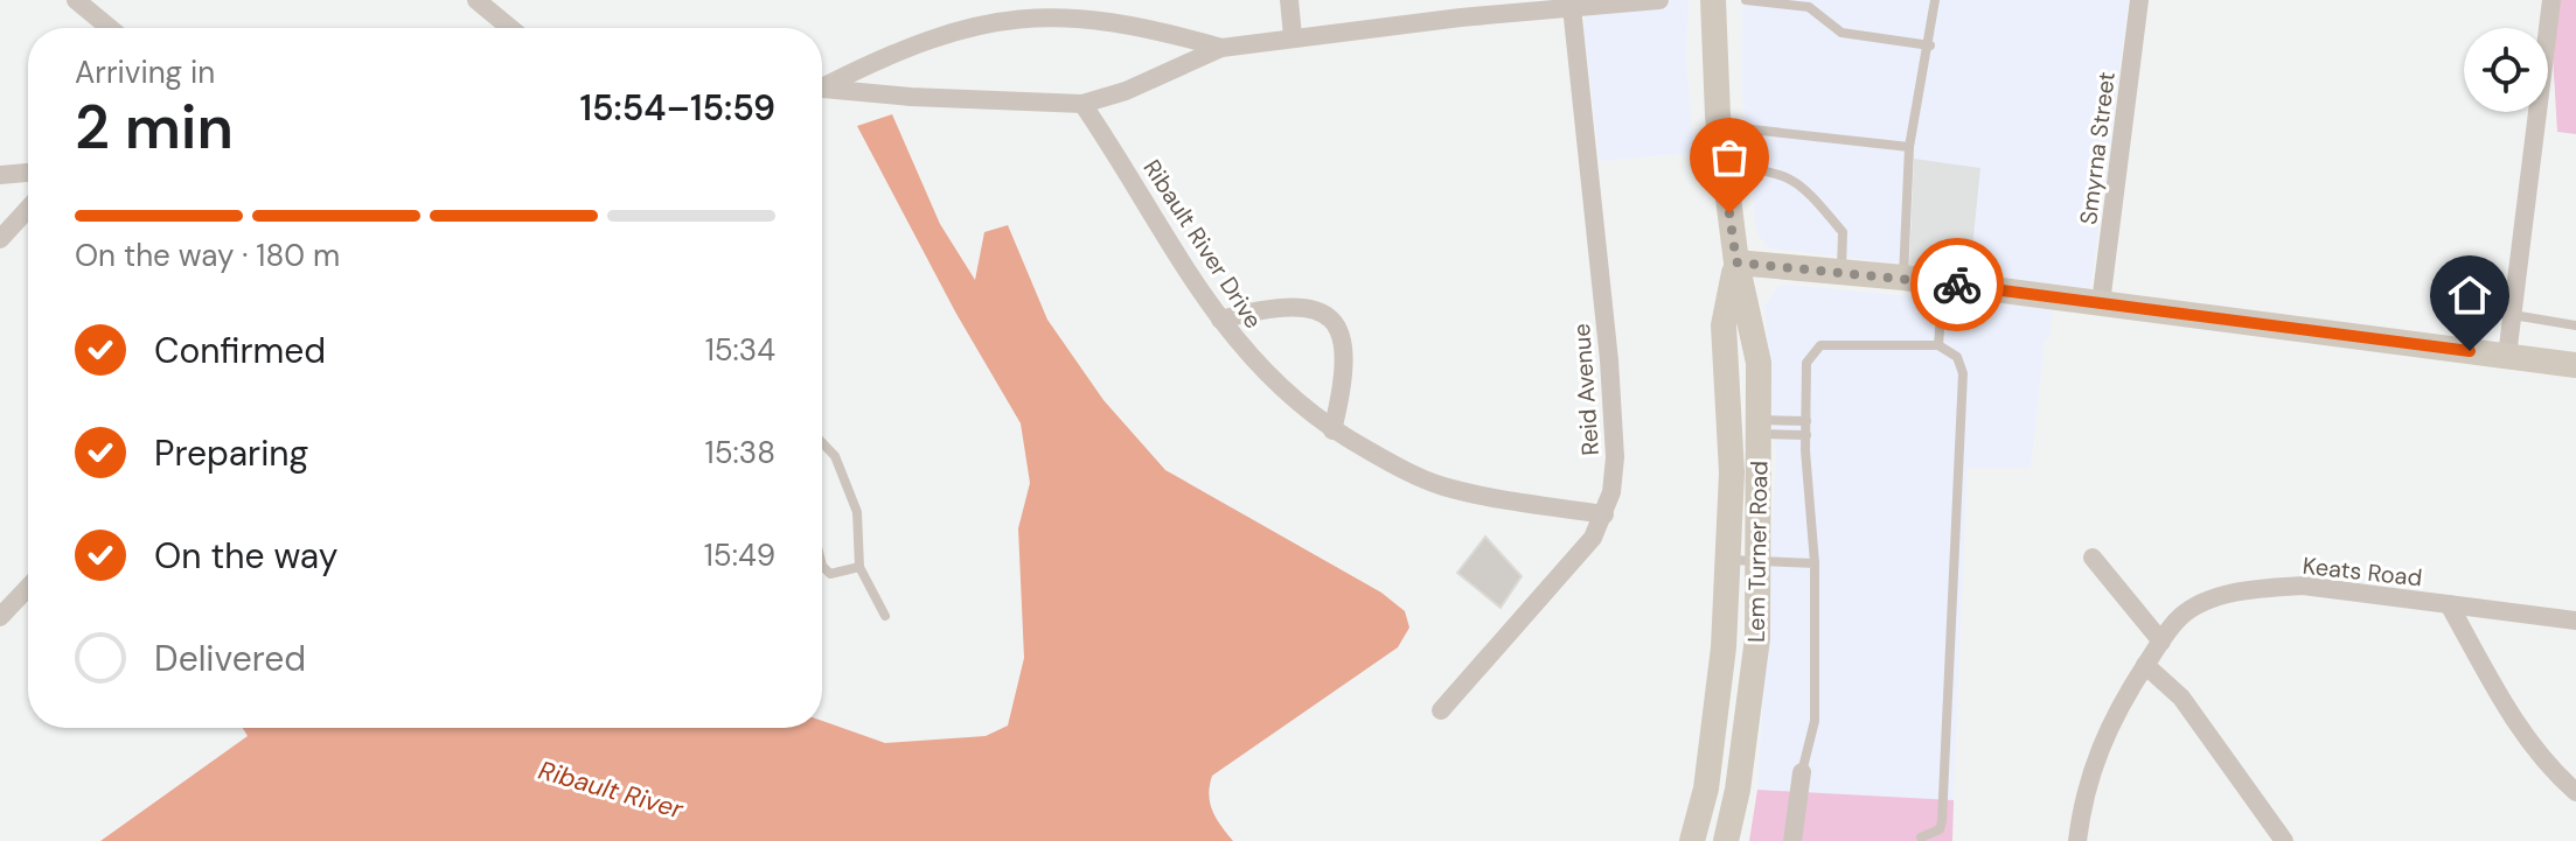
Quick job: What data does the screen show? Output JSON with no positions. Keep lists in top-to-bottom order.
{
  "streets": {
    "main road": ["Lem Turner Road"],
    "street": [
      "Smyrna Street",
      "Ribault River Drive",
      "Reid Avenue",
      "Keats Road"
    ]
  },
  "crossings": [
    ["Ribault River Drive", "Reid Avenue"]
  ],
  "water": ["Ribault River"],
  "page": {
    "heading": ["2 min", "Arriving in", "15:54–15:59"],
    "bar": "On the way · 180 m",
    "list": [
      ["Confirmed", "15:34"],
      ["Preparing", "15:38"],
      ["On the way", "15:49"],
      "Delivered"
    ]
  }
}
